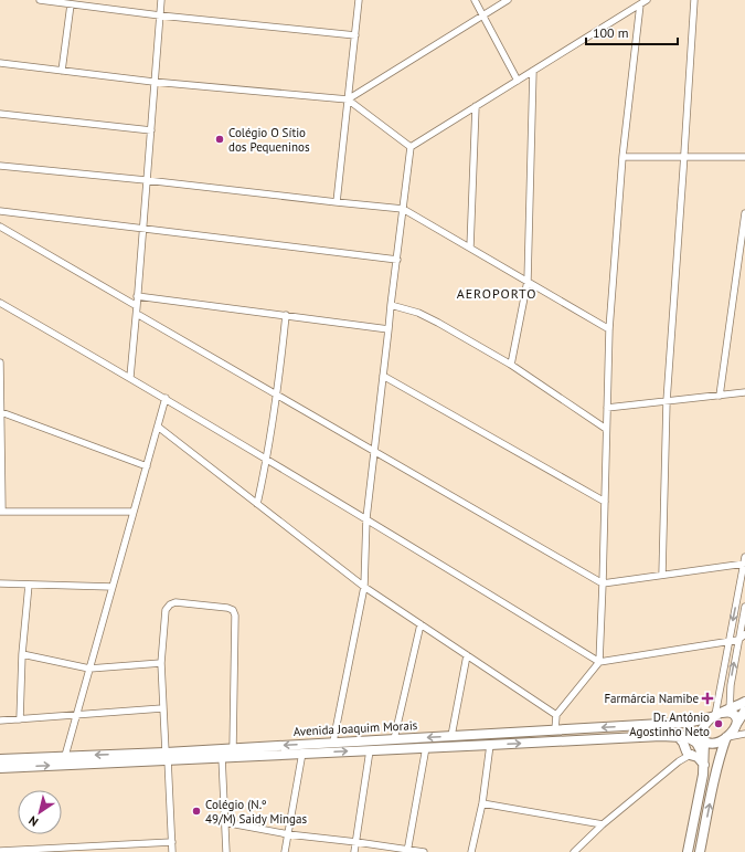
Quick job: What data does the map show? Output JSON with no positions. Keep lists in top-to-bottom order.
{
  "streets": {
    "street": ["Avenida Joaquim Morais"]
  },
  "districts": ["AEROPORTO"],
  "places": {
    "other": ["Colégio O Sítio dos Pequeninos", "Dr. António Agostinho Neto", "Colégio (N.º 49/M) Saidy Mingas"],
    "health": ["Farmárcia Namibe"]
  },
  "scale_bar": "100 m",
  "north": "bottom left"
}
